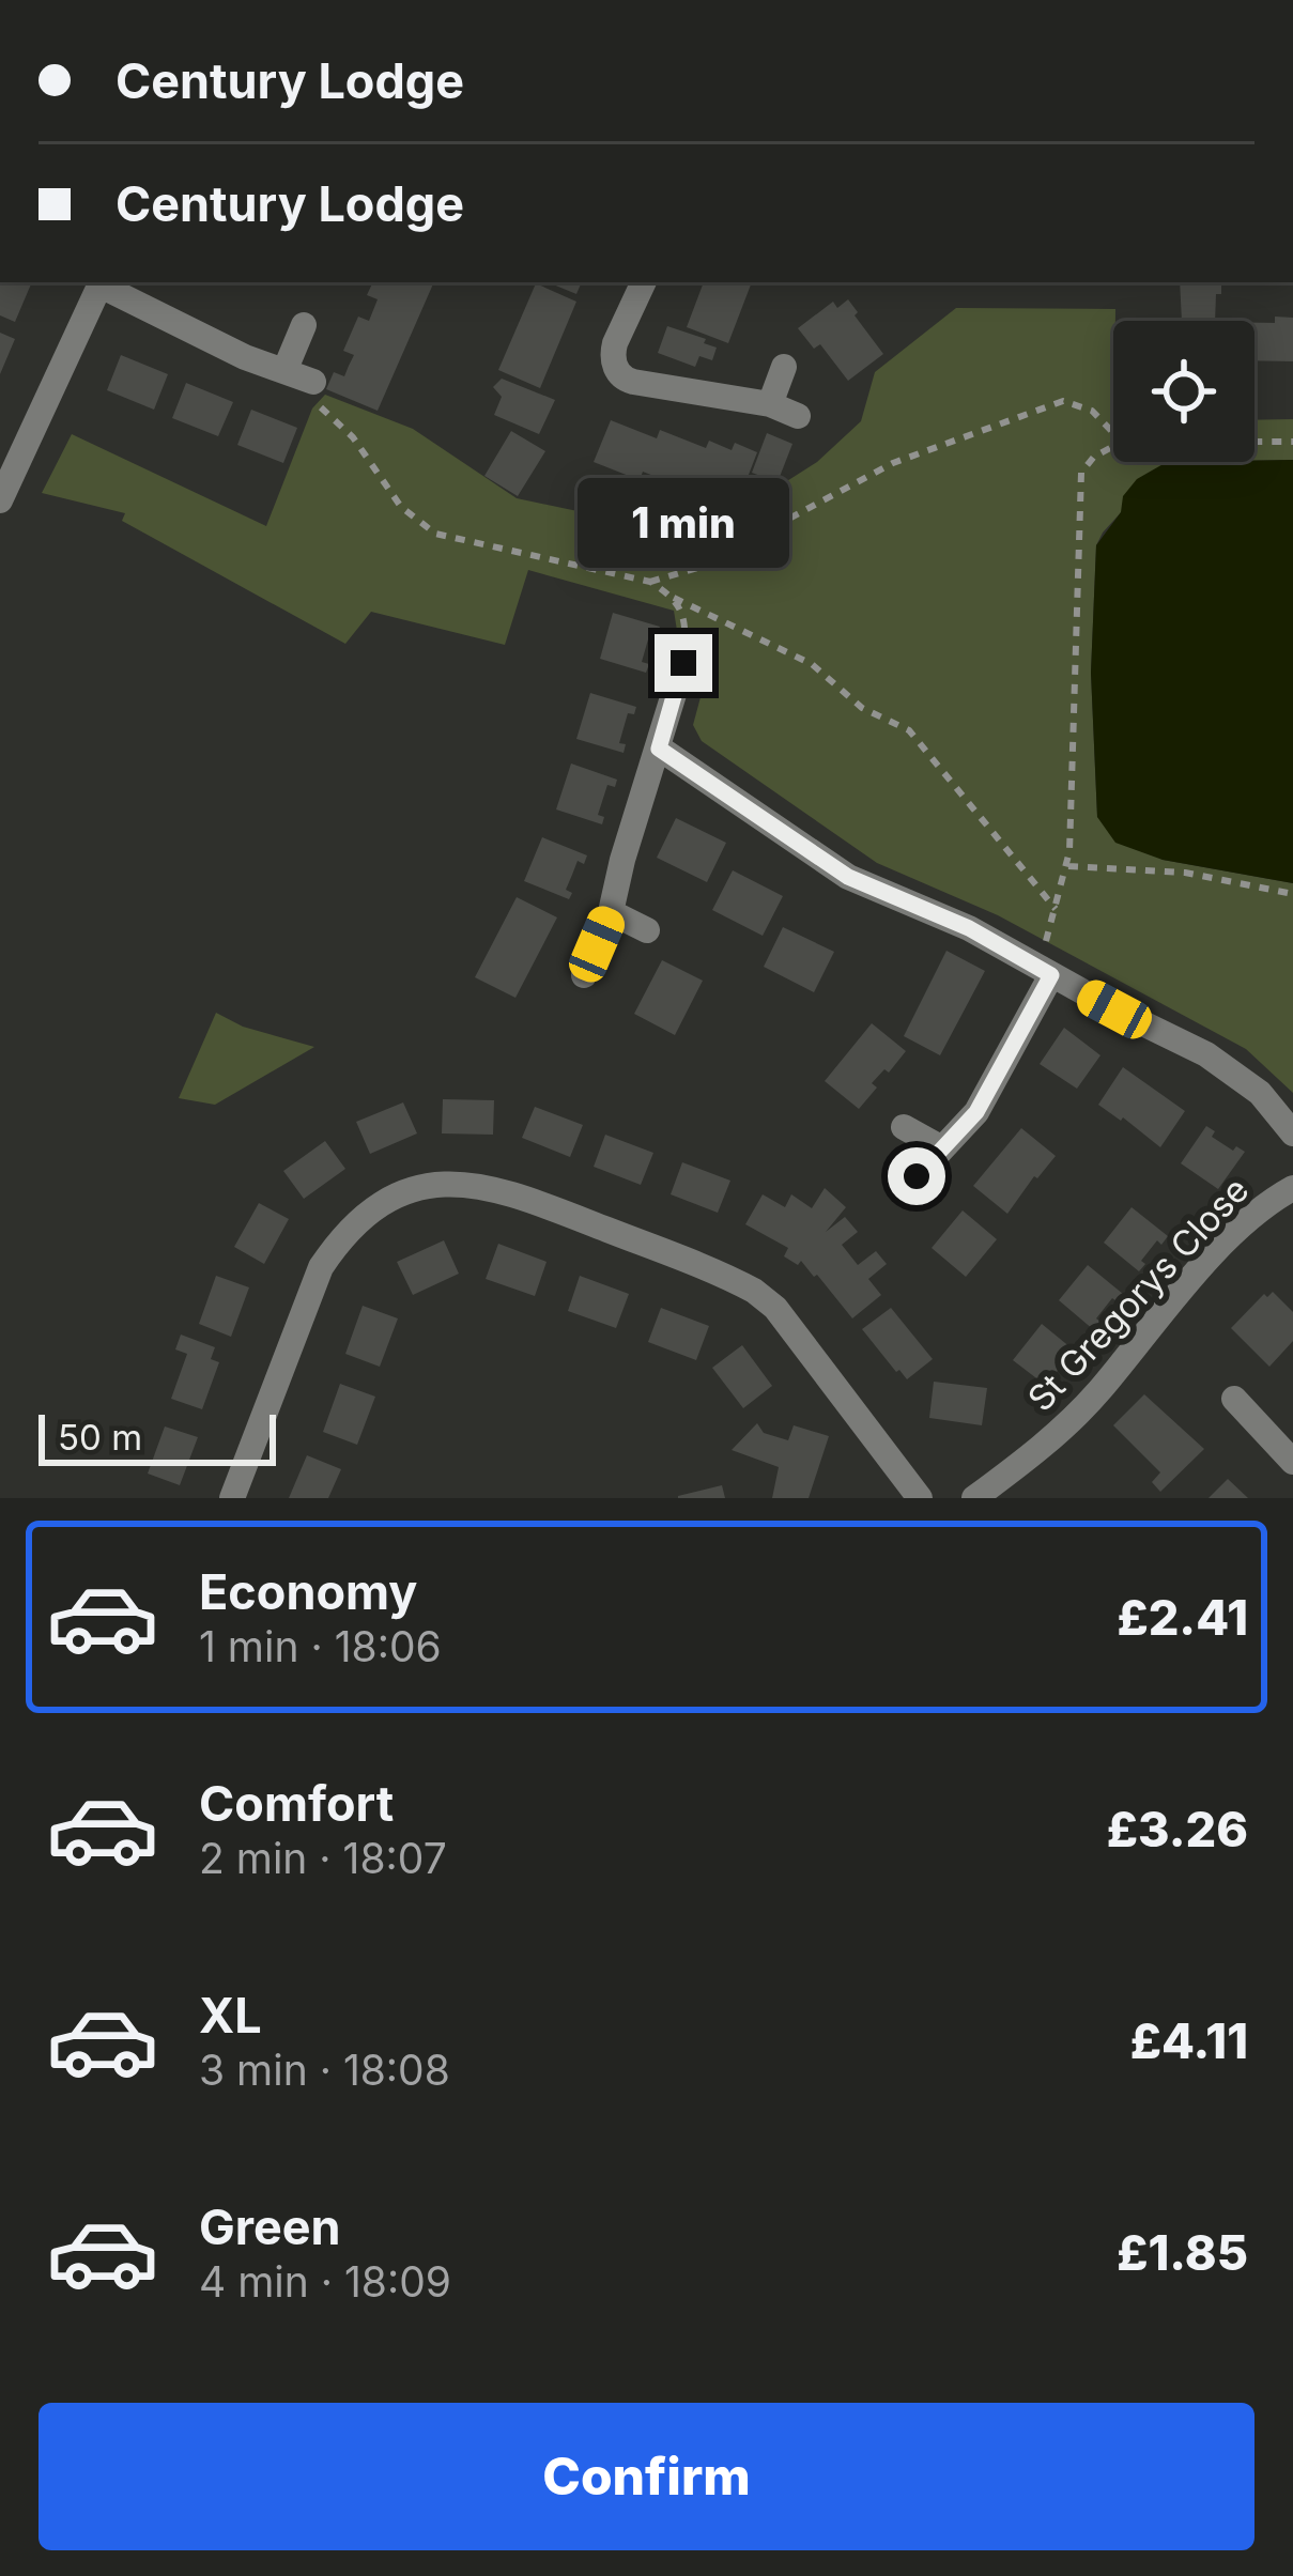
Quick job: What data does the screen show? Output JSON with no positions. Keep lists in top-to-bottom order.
{
  "streets": {
    "street": ["St Gregorys Close"]
  },
  "scale_bar": "50 m",
  "page": {
    "banner": ["Century Lodge", "Century Lodge"],
    "bubble": "1 min",
    "scale": "50 m",
    "list": [
      {
        "name": "Economy",
        "note": "1 min · 18:06",
        "value": "£2.41"
      },
      {
        "name": "Comfort",
        "note": "2 min · 18:07",
        "value": "£3.26"
      },
      {
        "name": "XL",
        "note": "3 min · 18:08",
        "value": "£4.11"
      },
      {
        "name": "Green",
        "note": "4 min · 18:09",
        "value": "£1.85"
      }
    ],
    "buttons": "Confirm"
  }
}
